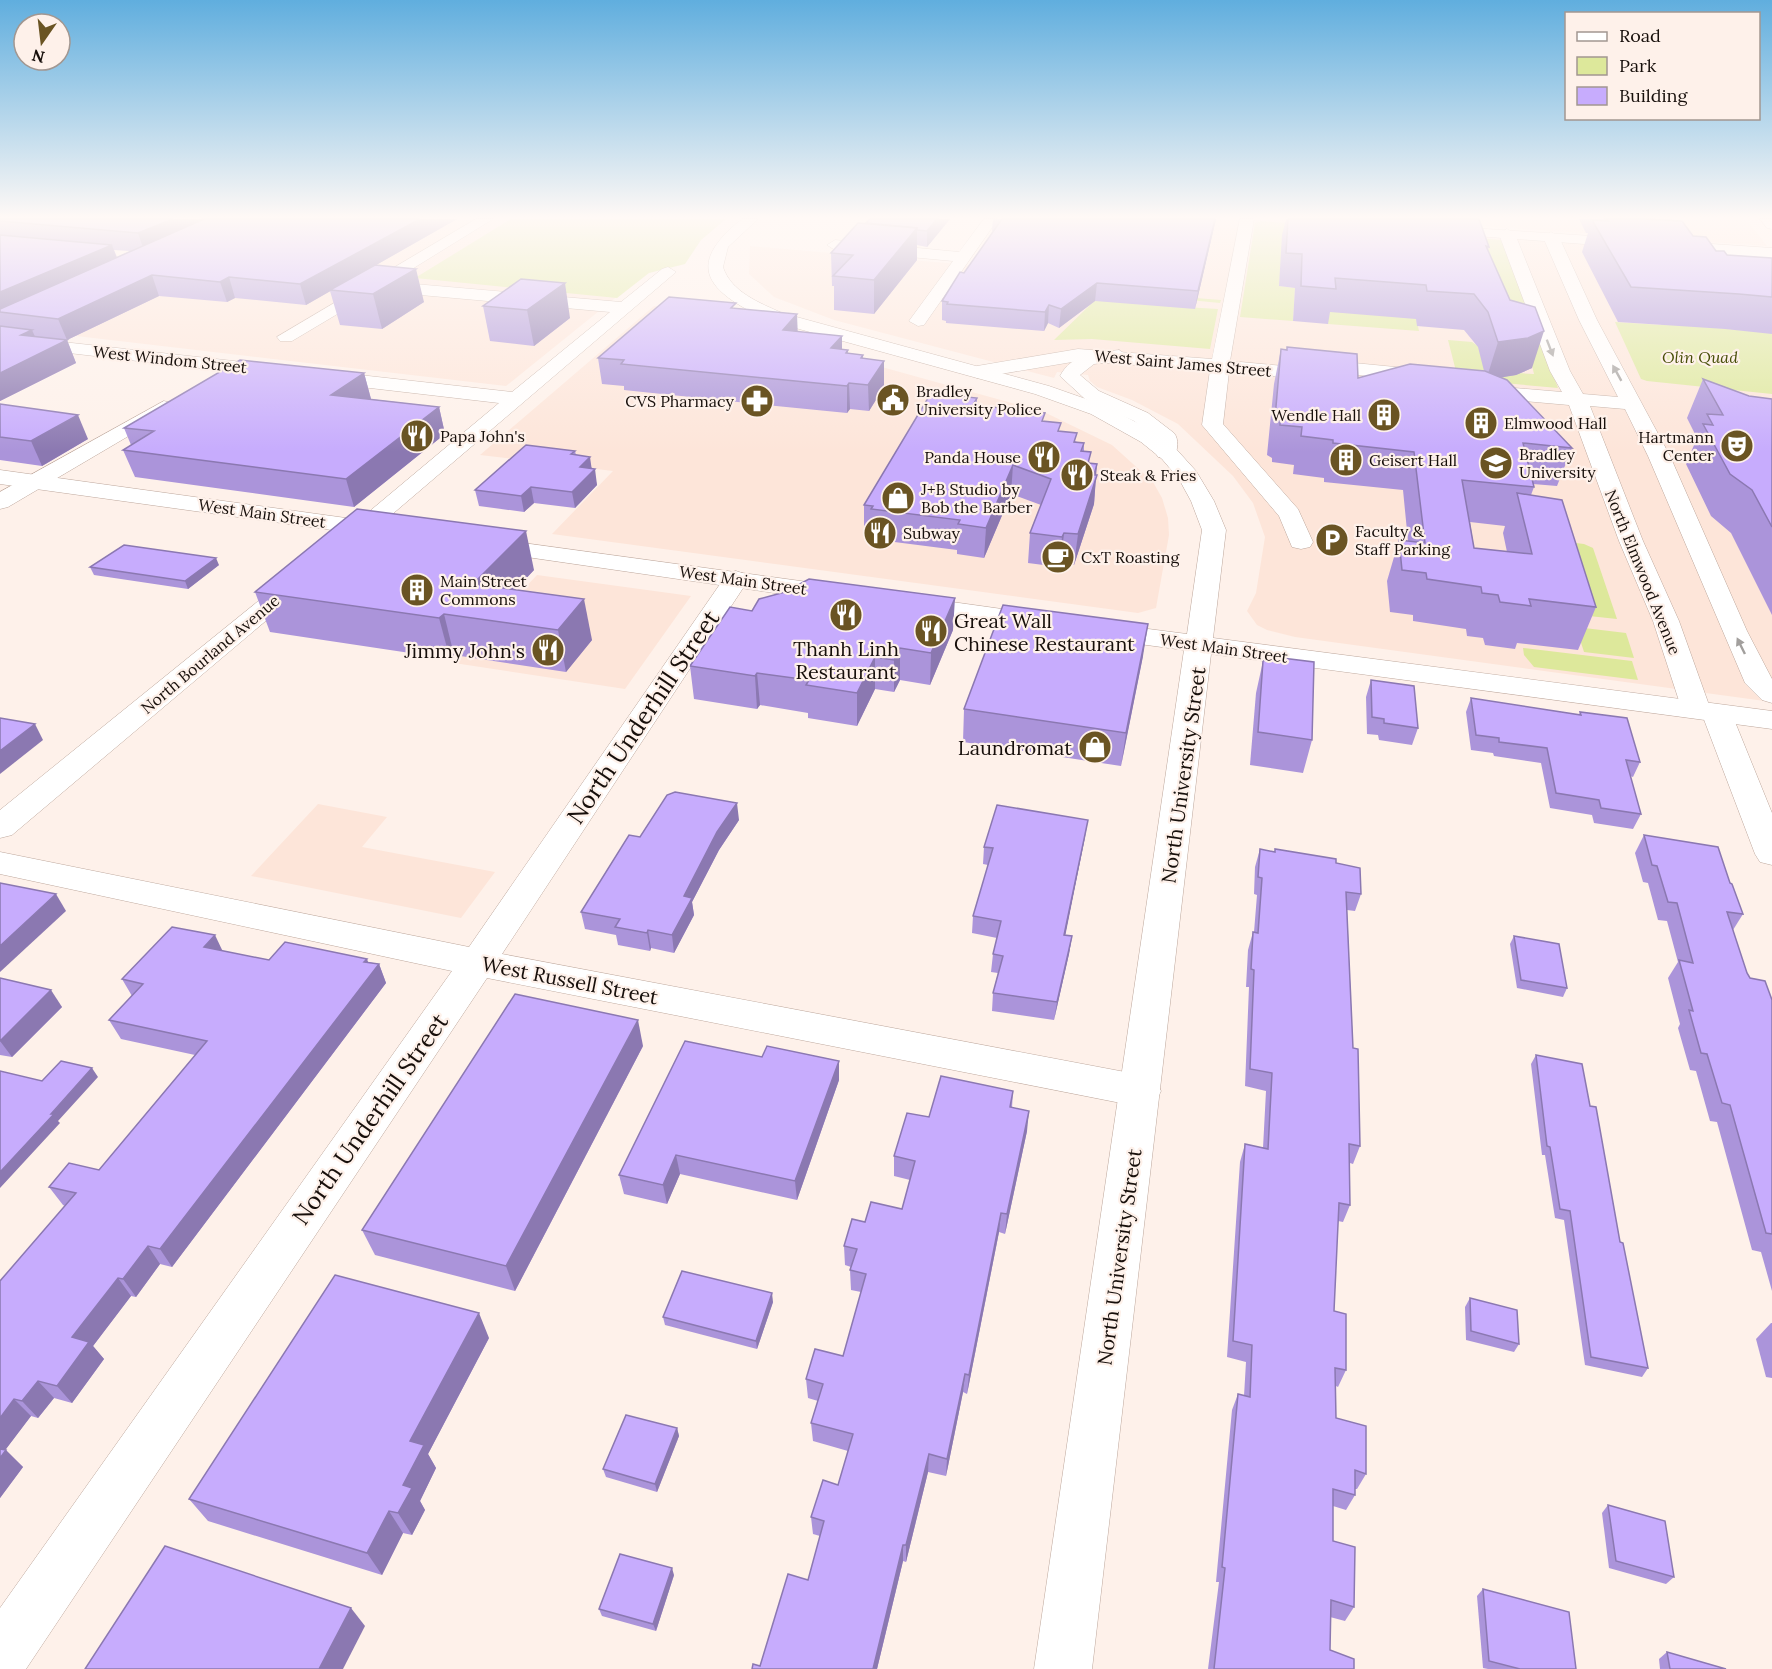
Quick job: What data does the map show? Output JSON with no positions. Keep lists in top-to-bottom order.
{
  "streets": {
    "street": [
      "West Windom Street",
      "West Saint James Street",
      "West Main Street",
      "North Elmwood Avenue",
      "North Bourland Avenue",
      "North Underhill Street",
      "North University Street",
      "West Russell Street"
    ]
  },
  "crossings": [
    ["West Windom Street", "North Bourland Avenue"],
    ["West Saint James Street", "North University Street"],
    ["West Main Street", "North Elmwood Avenue"],
    ["West Main Street", "North Bourland Avenue"],
    ["West Main Street", "North Underhill Street"],
    ["West Main Street", "North University Street"],
    ["North Underhill Street", "West Russell Street"],
    ["North University Street", "West Russell Street"]
  ],
  "parks": ["Olin Quad"],
  "places": {
    "public building": ["Bradley University Police"],
    "pharmacy": ["CVS Pharmacy"],
    "building": [
      "Wendle Hall",
      "Elmwood Hall",
      "Geisert Hall",
      "Main Street Commons"
    ],
    "restaurant": [
      "Papa John's",
      "Panda House",
      "Steak & Fries",
      "Subway",
      "Thanh Linh Restaurant",
      "Great Wall Chinese Restaurant",
      "Jimmy John's"
    ],
    "theatre": ["Hartmann Center"],
    "school or university": ["Bradley University"],
    "shop": ["J+B Studio by Bob the Barber", "Laundromat"],
    "parking": ["Faculty & Staff Parking"],
    "cafe": ["CxT Roasting"]
  },
  "legend": ["Road", "Park", "Building"],
  "north": "bottom"
}
